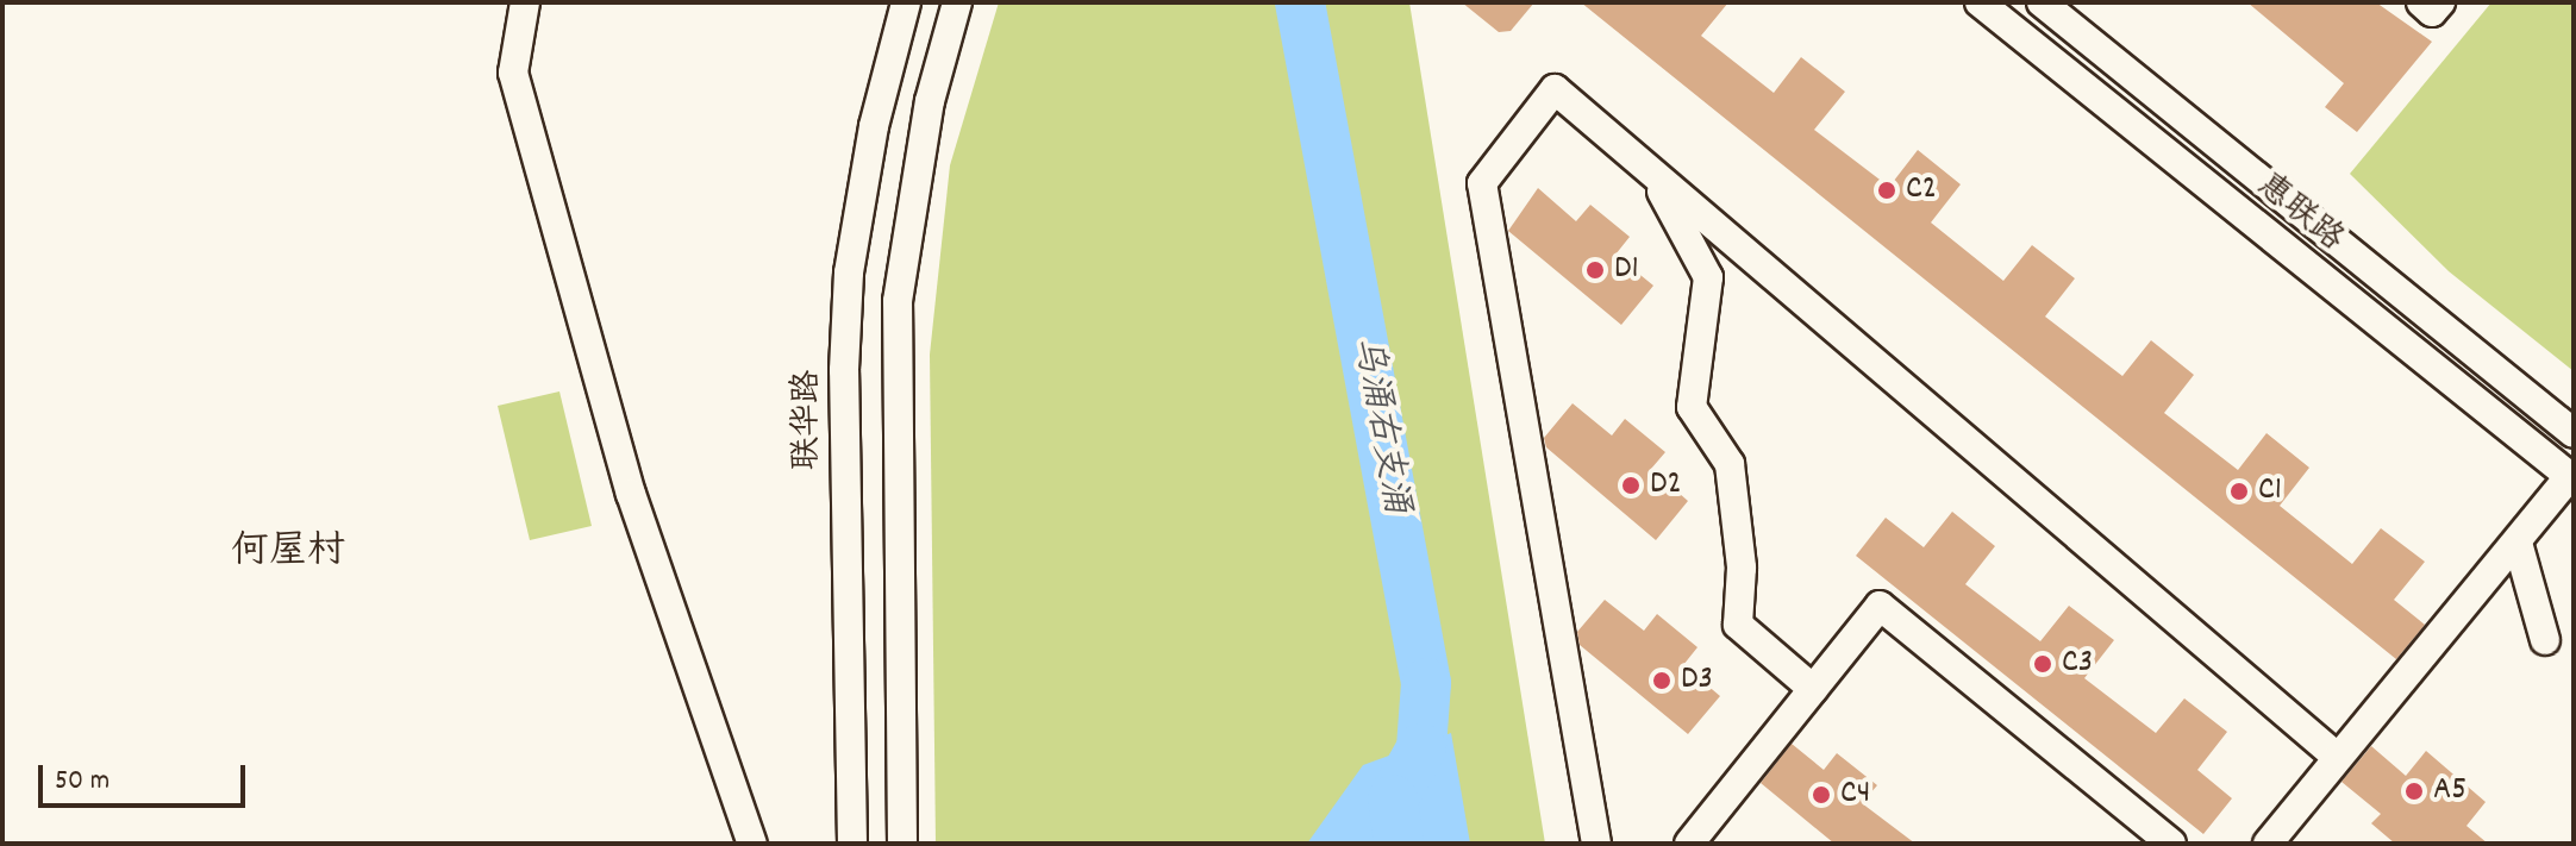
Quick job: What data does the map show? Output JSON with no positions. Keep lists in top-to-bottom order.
{
  "streets": {
    "street": ["惠联路", "联华路"]
  },
  "districts": ["何屋村"],
  "water": ["乌涌右支涌"],
  "places": [
    "C2",
    "D1",
    "D2",
    "C1",
    "C3",
    "D3",
    "A5",
    "C4"
  ],
  "scale_bar": "50 m"
}
